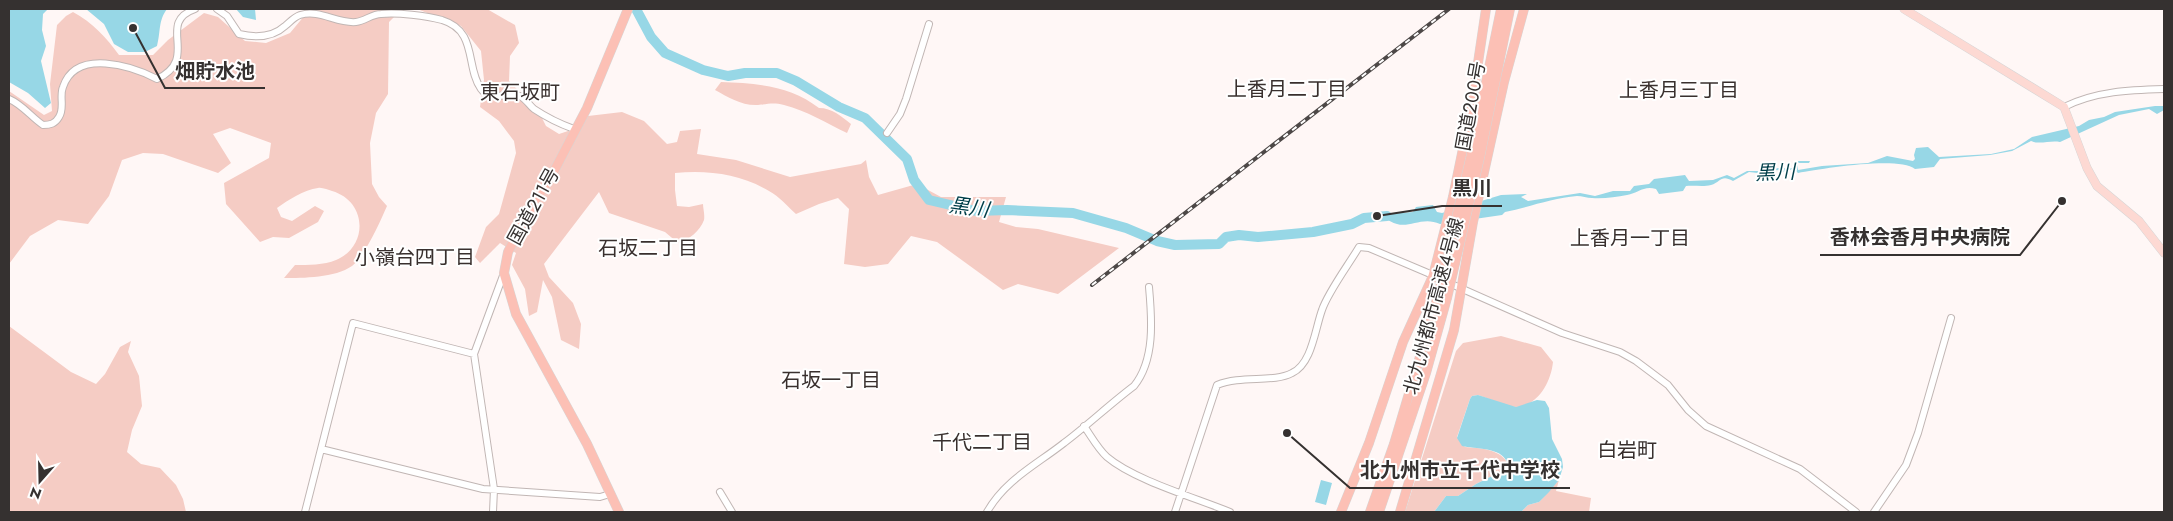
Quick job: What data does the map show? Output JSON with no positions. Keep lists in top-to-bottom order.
{
  "streets": {
    "highway": ["国道200号", "国道211号", "北九州都市高速4号線"]
  },
  "districts": [
    "上香月二丁目",
    "上香月三丁目",
    "東石坂町",
    "上香月一丁目",
    "石坂二丁目",
    "小嶺台四丁目",
    "石坂一丁目",
    "千代二丁目",
    "白岩町"
  ],
  "water": ["黒川"],
  "places": [
    "畑貯水池",
    "香林会香月中央病院",
    "黒川",
    "北九州市立千代中学校"
  ],
  "north": "bottom"
}
